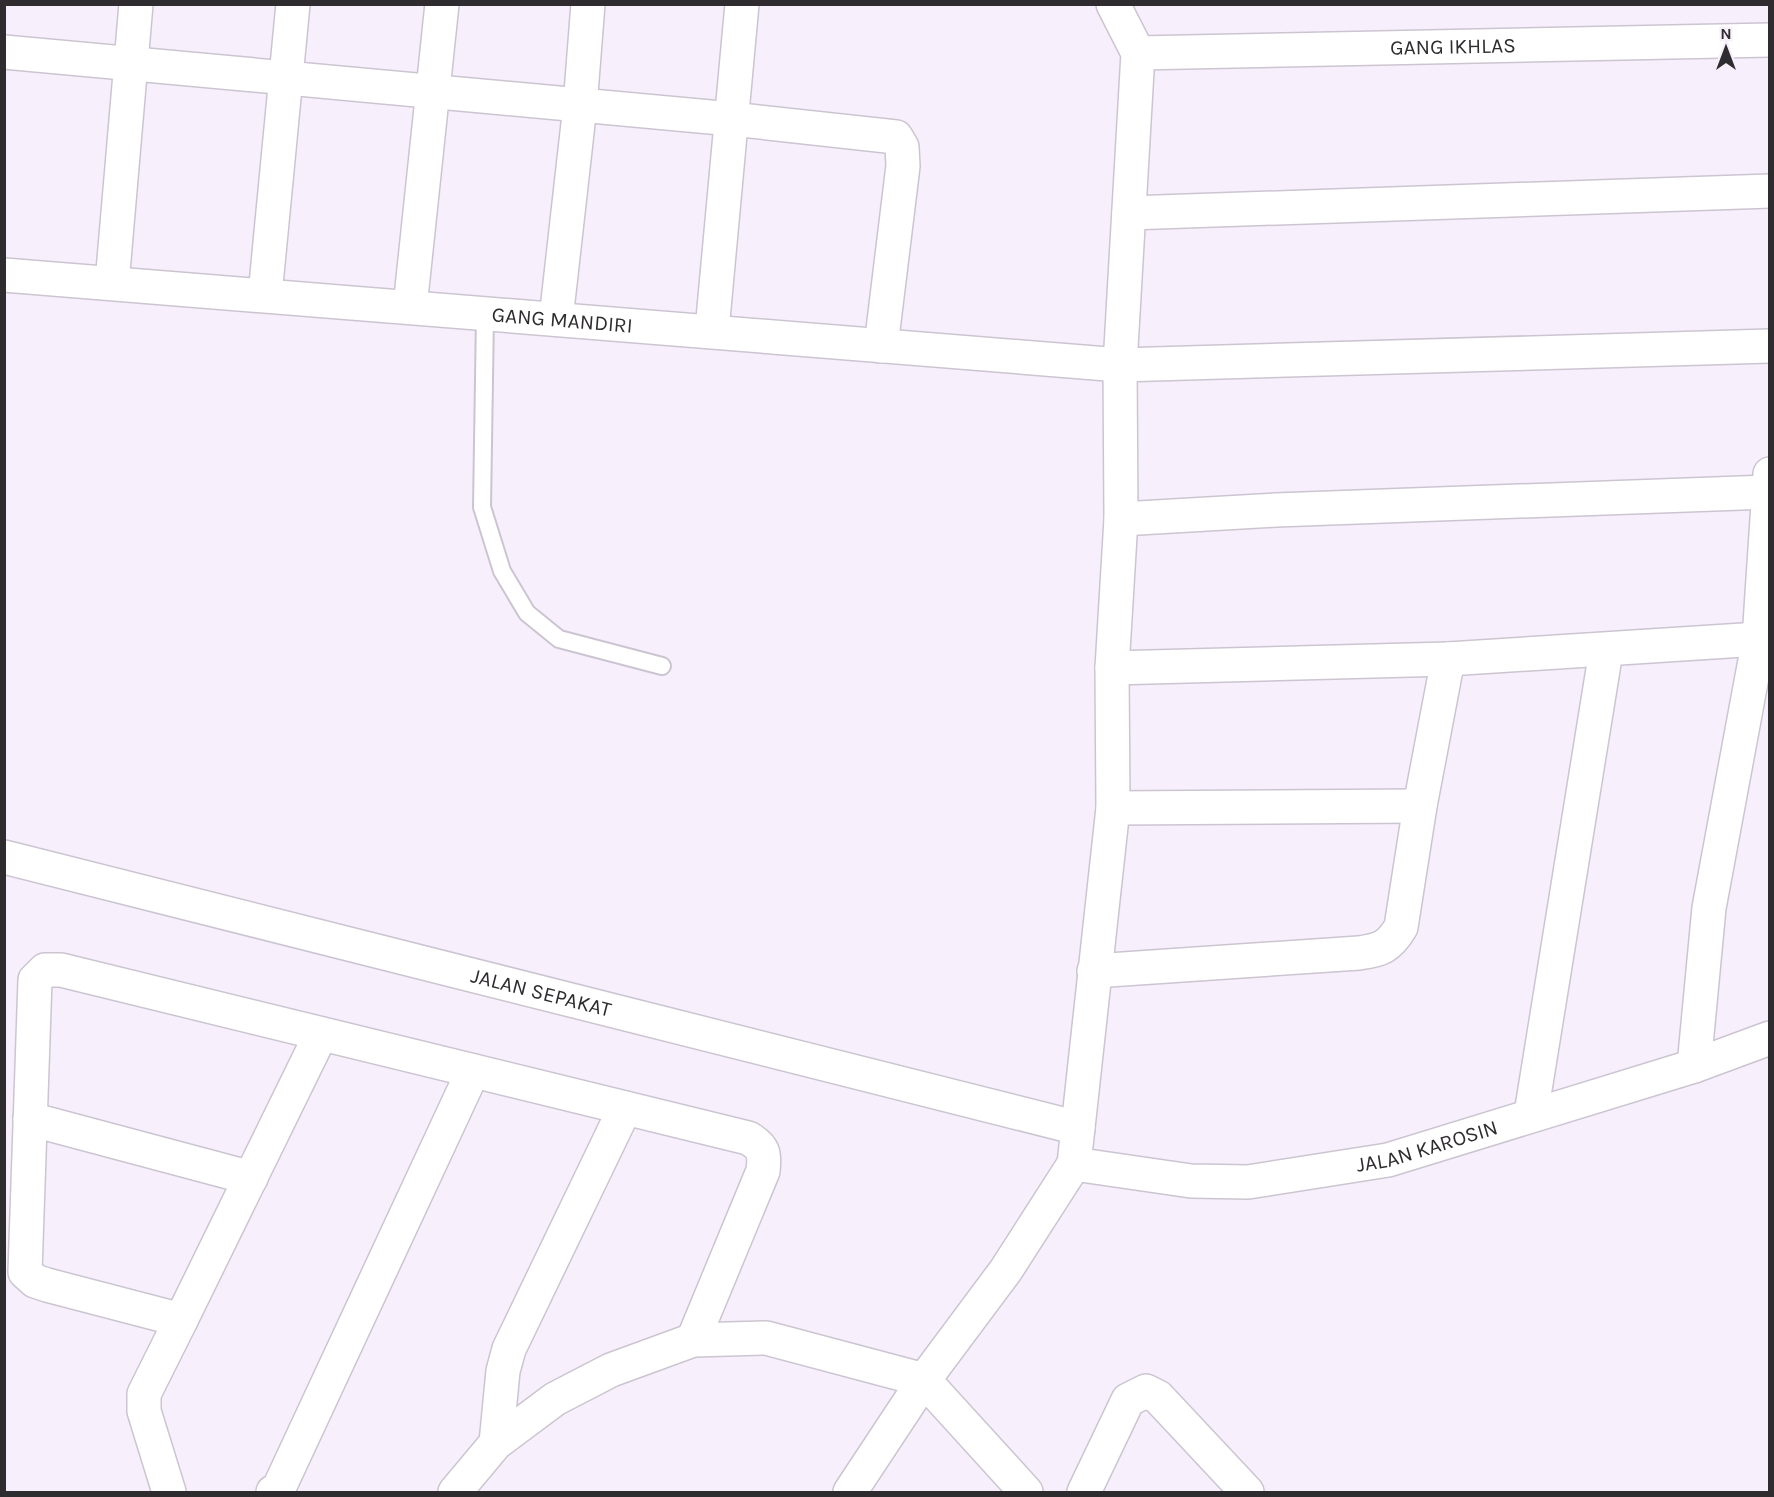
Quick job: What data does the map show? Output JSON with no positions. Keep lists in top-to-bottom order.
{
  "streets": {
    "street": [
      "GANG IKHLAS",
      "GANG MANDIRI",
      "JALAN SEPAKAT",
      "JALAN KAROSIN"
    ]
  },
  "north": "top"
}
